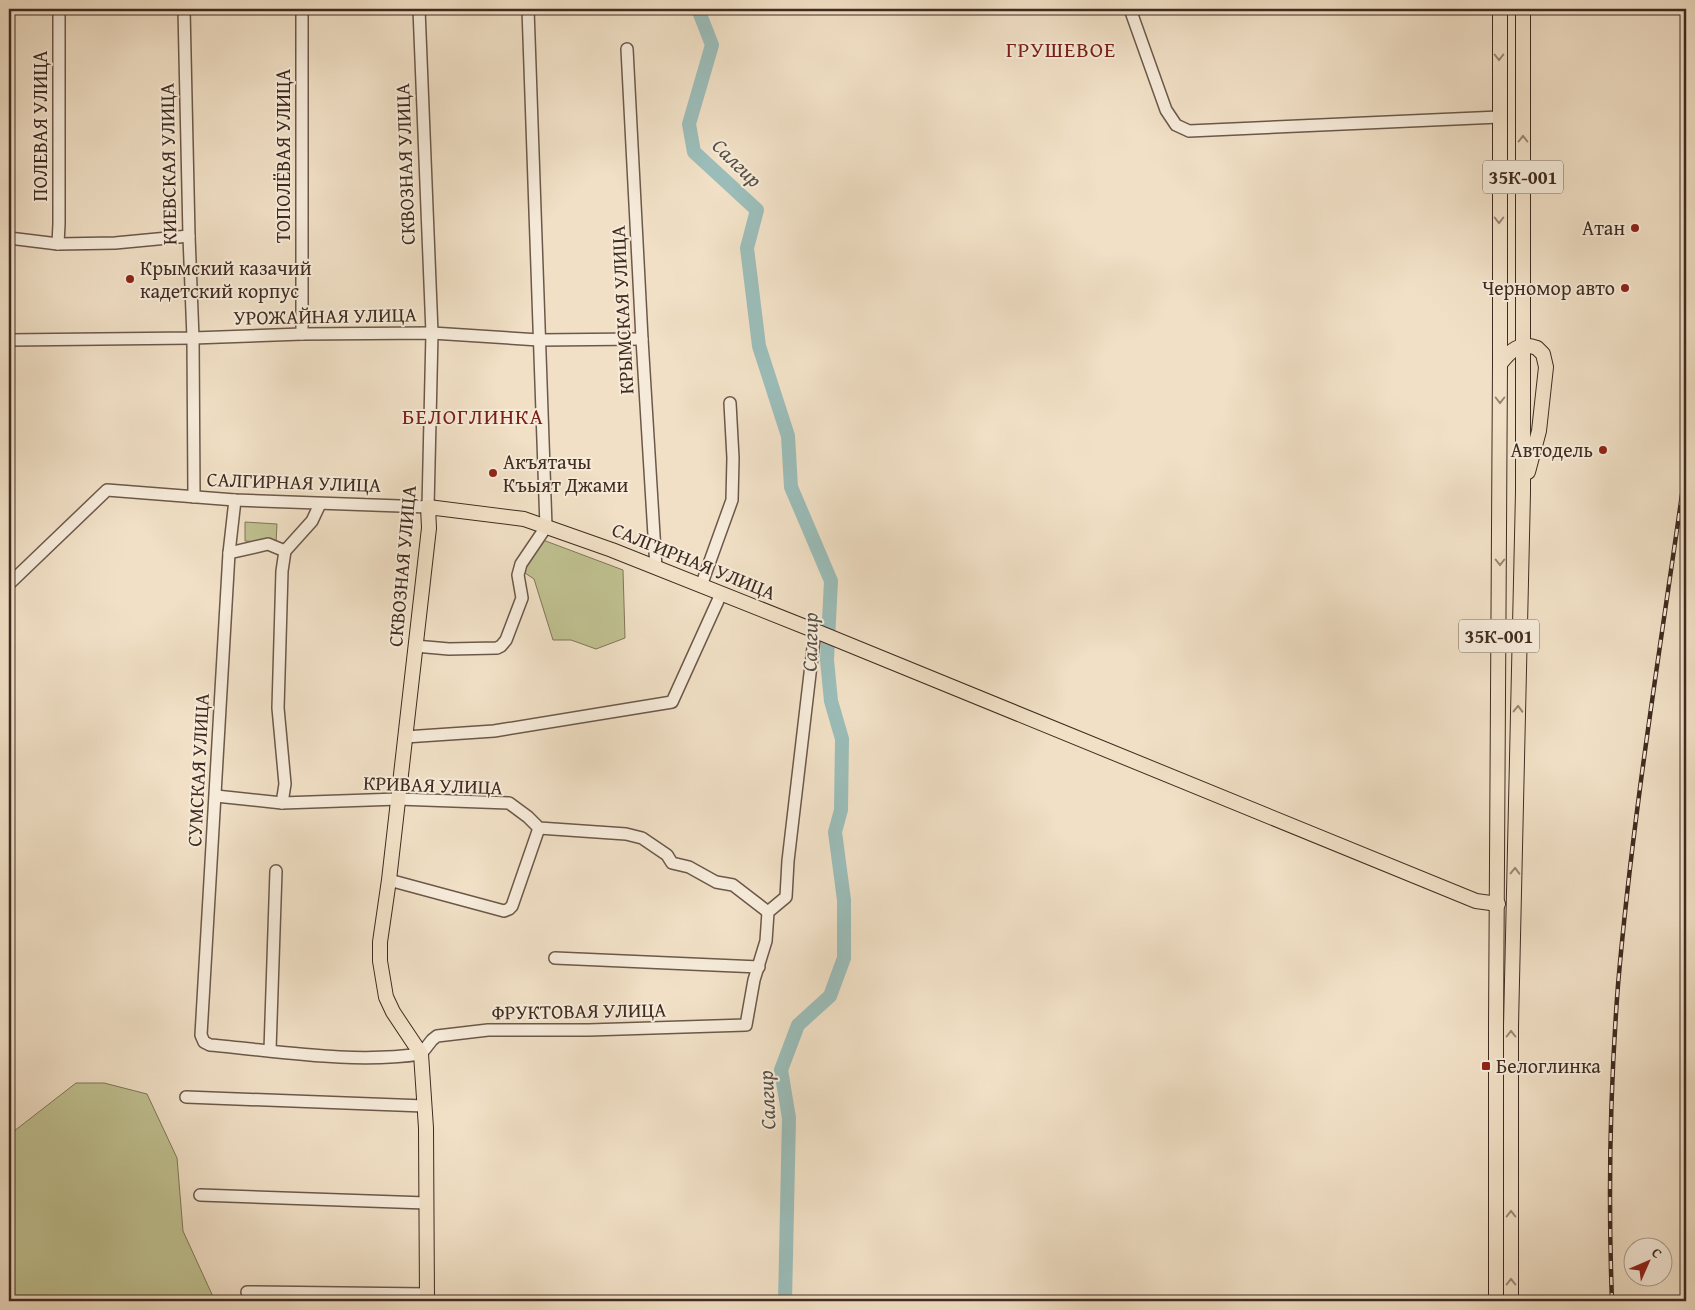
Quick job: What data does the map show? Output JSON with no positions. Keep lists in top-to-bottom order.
{
  "streets": {
    "main road": ["СКВОЗНАЯ УЛИЦА", "35К-001", "САЛГИРНАЯ УЛИЦА"],
    "street": [
      "ПОЛЕВАЯ УЛИЦА",
      "ТОПОЛЁВАЯ УЛИЦА",
      "КИЕВСКАЯ УЛИЦА",
      "КРЫМСКАЯ УЛИЦА",
      "УРОЖАЙНАЯ УЛИЦА",
      "СУМСКАЯ УЛИЦА",
      "КРИВАЯ УЛИЦА",
      "ФРУКТОВАЯ УЛИЦА"
    ]
  },
  "crossings": [
    ["ТОПОЛЁВАЯ УЛИЦА", "УРОЖАЙНАЯ УЛИЦА"],
    ["КИЕВСКАЯ УЛИЦА", "УРОЖАЙНАЯ УЛИЦА"],
    ["КИЕВСКАЯ УЛИЦА", "САЛГИРНАЯ УЛИЦА"],
    ["СКВОЗНАЯ УЛИЦА", "УРОЖАЙНАЯ УЛИЦА"],
    ["СКВОЗНАЯ УЛИЦА", "САЛГИРНАЯ УЛИЦА"],
    ["СКВОЗНАЯ УЛИЦА", "КРИВАЯ УЛИЦА"],
    ["СКВОЗНАЯ УЛИЦА", "ФРУКТОВАЯ УЛИЦА"],
    ["35К-001", "САЛГИРНАЯ УЛИЦА"],
    ["КРЫМСКАЯ УЛИЦА", "УРОЖАЙНАЯ УЛИЦА"],
    ["КРЫМСКАЯ УЛИЦА", "САЛГИРНАЯ УЛИЦА"],
    ["САЛГИРНАЯ УЛИЦА", "СУМСКАЯ УЛИЦА"],
    ["СУМСКАЯ УЛИЦА", "КРИВАЯ УЛИЦА"]
  ],
  "districts": ["ГРУШЕВОЕ", "БЕЛОГЛИНКА"],
  "water": ["Салгир"],
  "places": {
    "other": [
      "Атан",
      "Крымский казачий кадетский корпус",
      "Черномор авто",
      "Автодель",
      "Акъятачы Къыят Джами"
    ],
    "transit": ["Белоглинка"]
  },
  "north": "top right"
}
